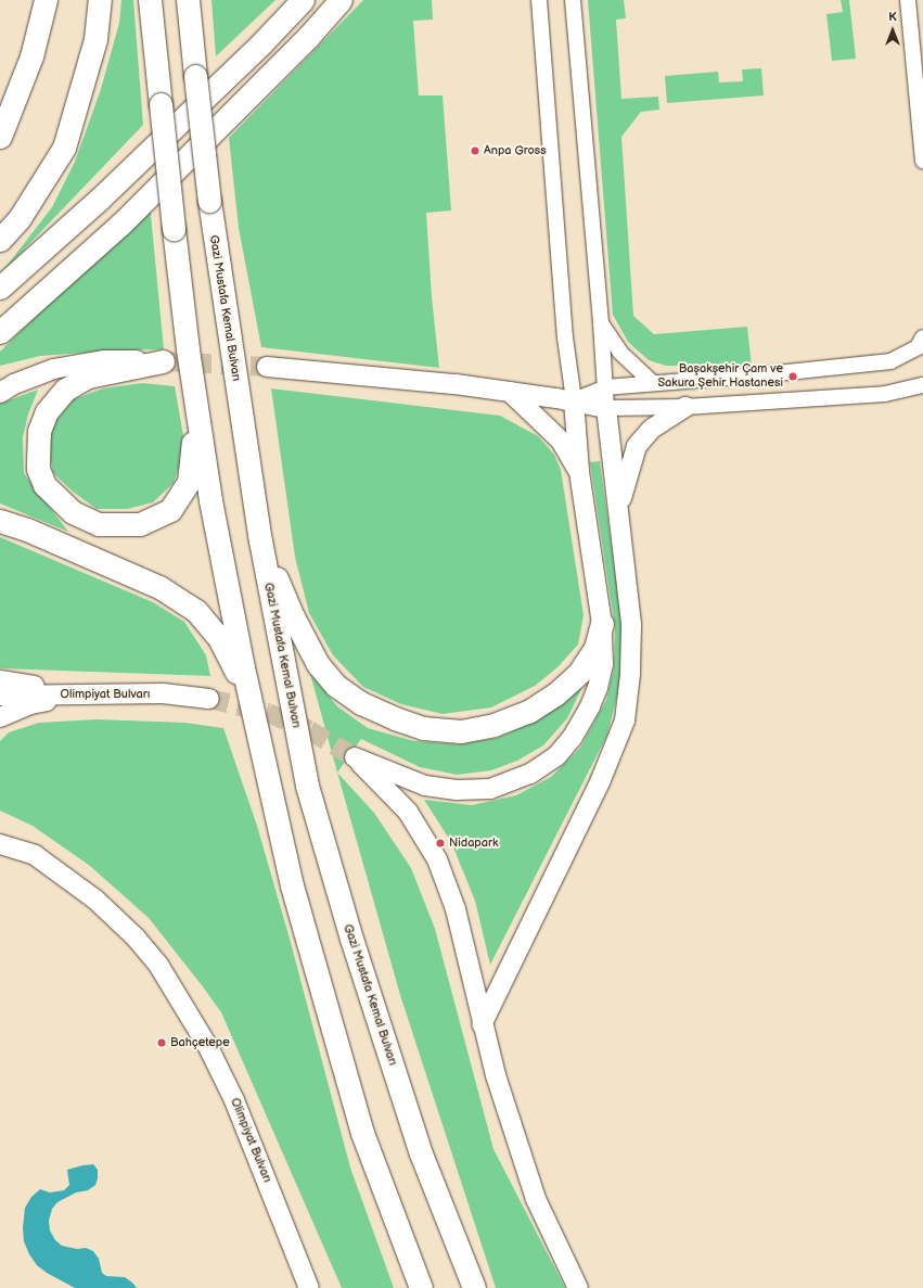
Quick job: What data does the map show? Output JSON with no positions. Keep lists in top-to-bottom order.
{
  "streets": {
    "highway": ["Gazi Mustafa Kemal Bulvarı"],
    "main road": ["Olimpiyat Bulvarı"]
  },
  "places": [
    "Anpa Gross",
    "Başakşehir Çam ve Sakura Şehir Hastanesi",
    "Nidapark",
    "Bahçetepe"
  ],
  "north": "top"
}
